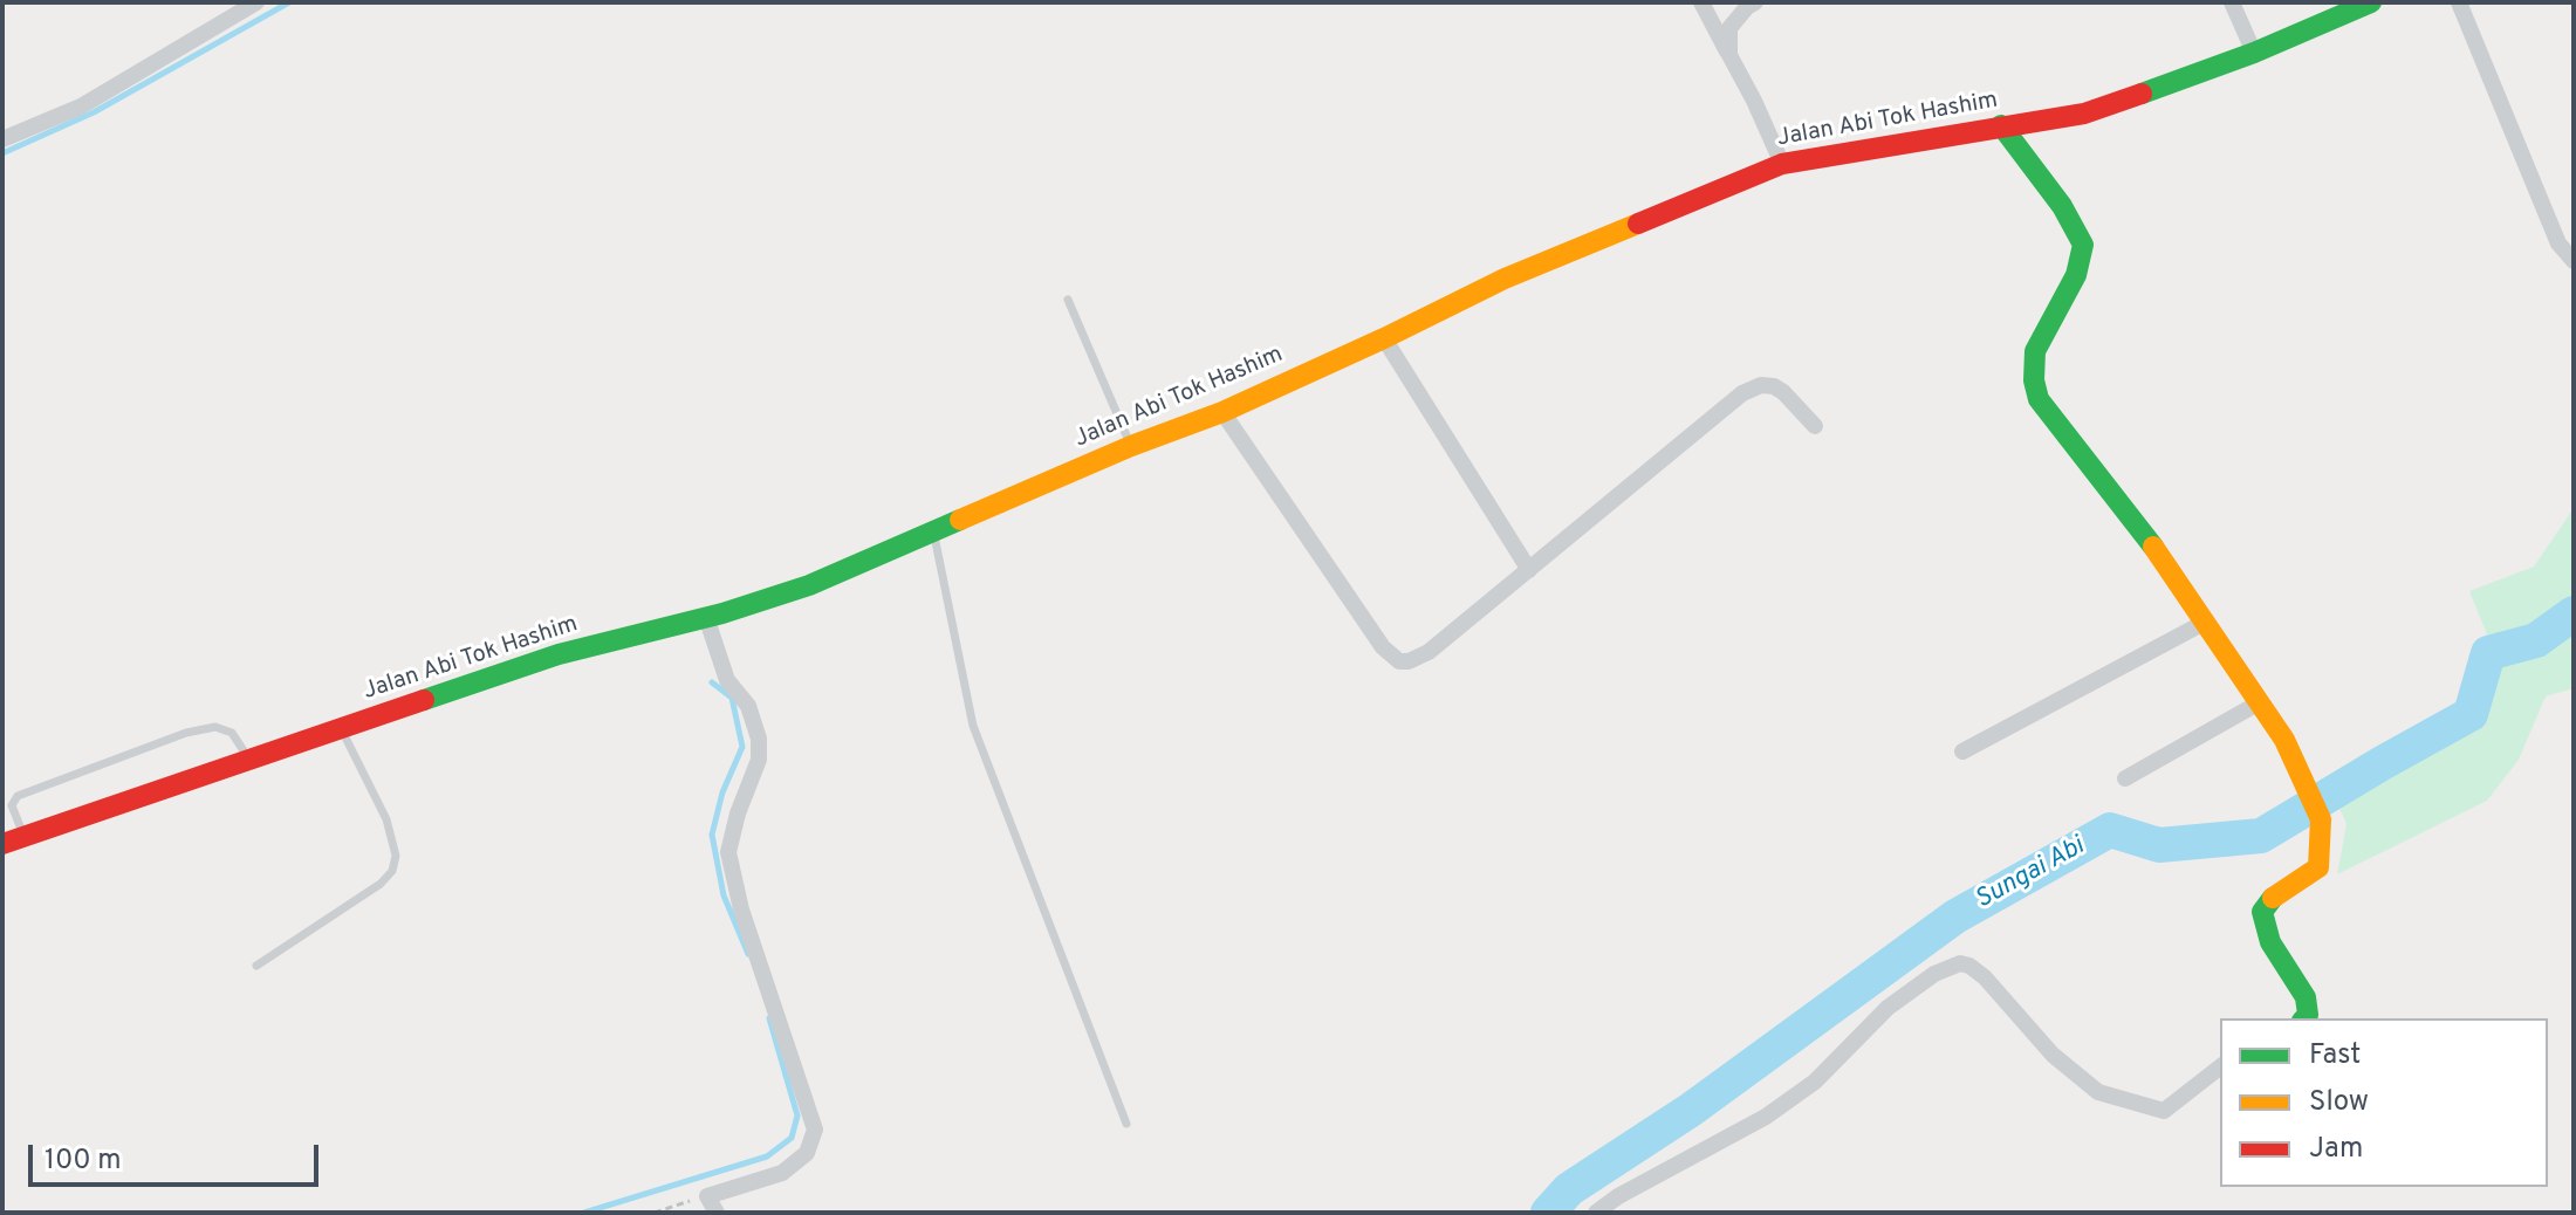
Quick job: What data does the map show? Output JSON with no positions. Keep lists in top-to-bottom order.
{
  "streets": {
    "main road": ["Jalan Abi Tok Hashim"]
  },
  "water": ["Sungai Abi"],
  "legend": ["Fast", "Slow", "Jam"],
  "scale_bar": "100 m"
}
